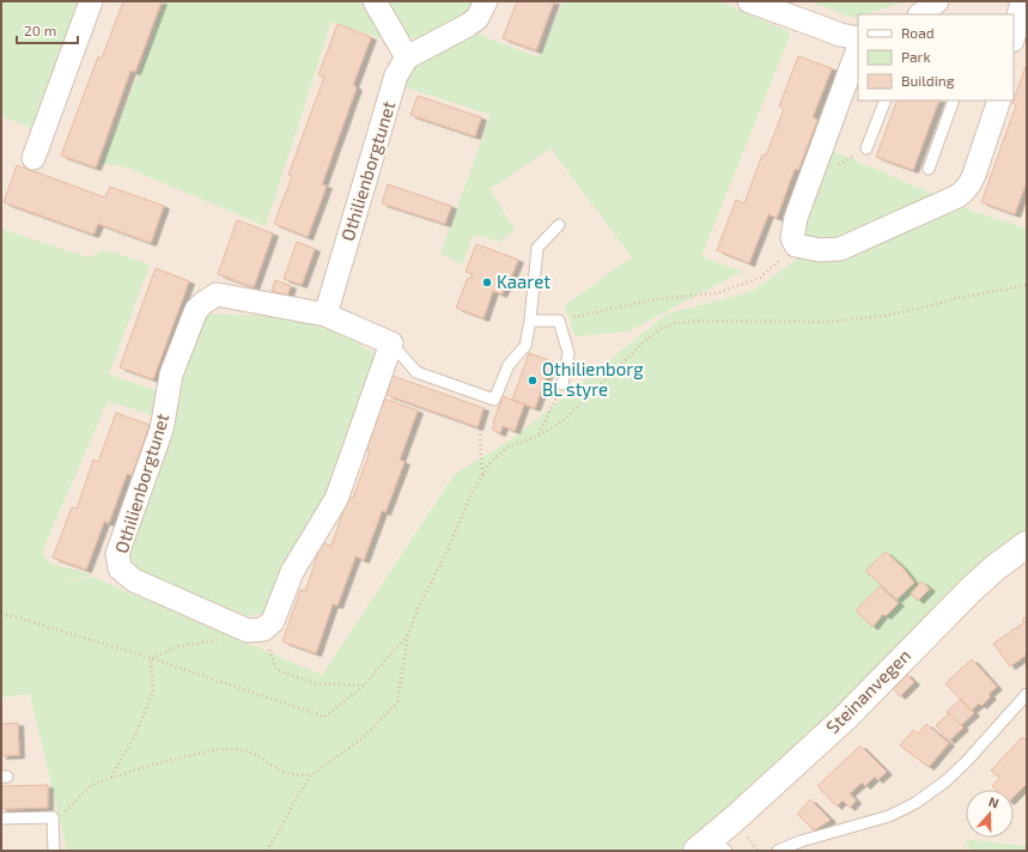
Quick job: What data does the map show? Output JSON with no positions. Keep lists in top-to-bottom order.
{
  "streets": {
    "main road": ["Steinanvegen"],
    "street": ["Othilienborgtunet"]
  },
  "places": ["Kaaret", "Othilienborg BL styre"],
  "legend": ["Road", "Park", "Building"],
  "scale_bar": "20 m",
  "north": "top"
}
